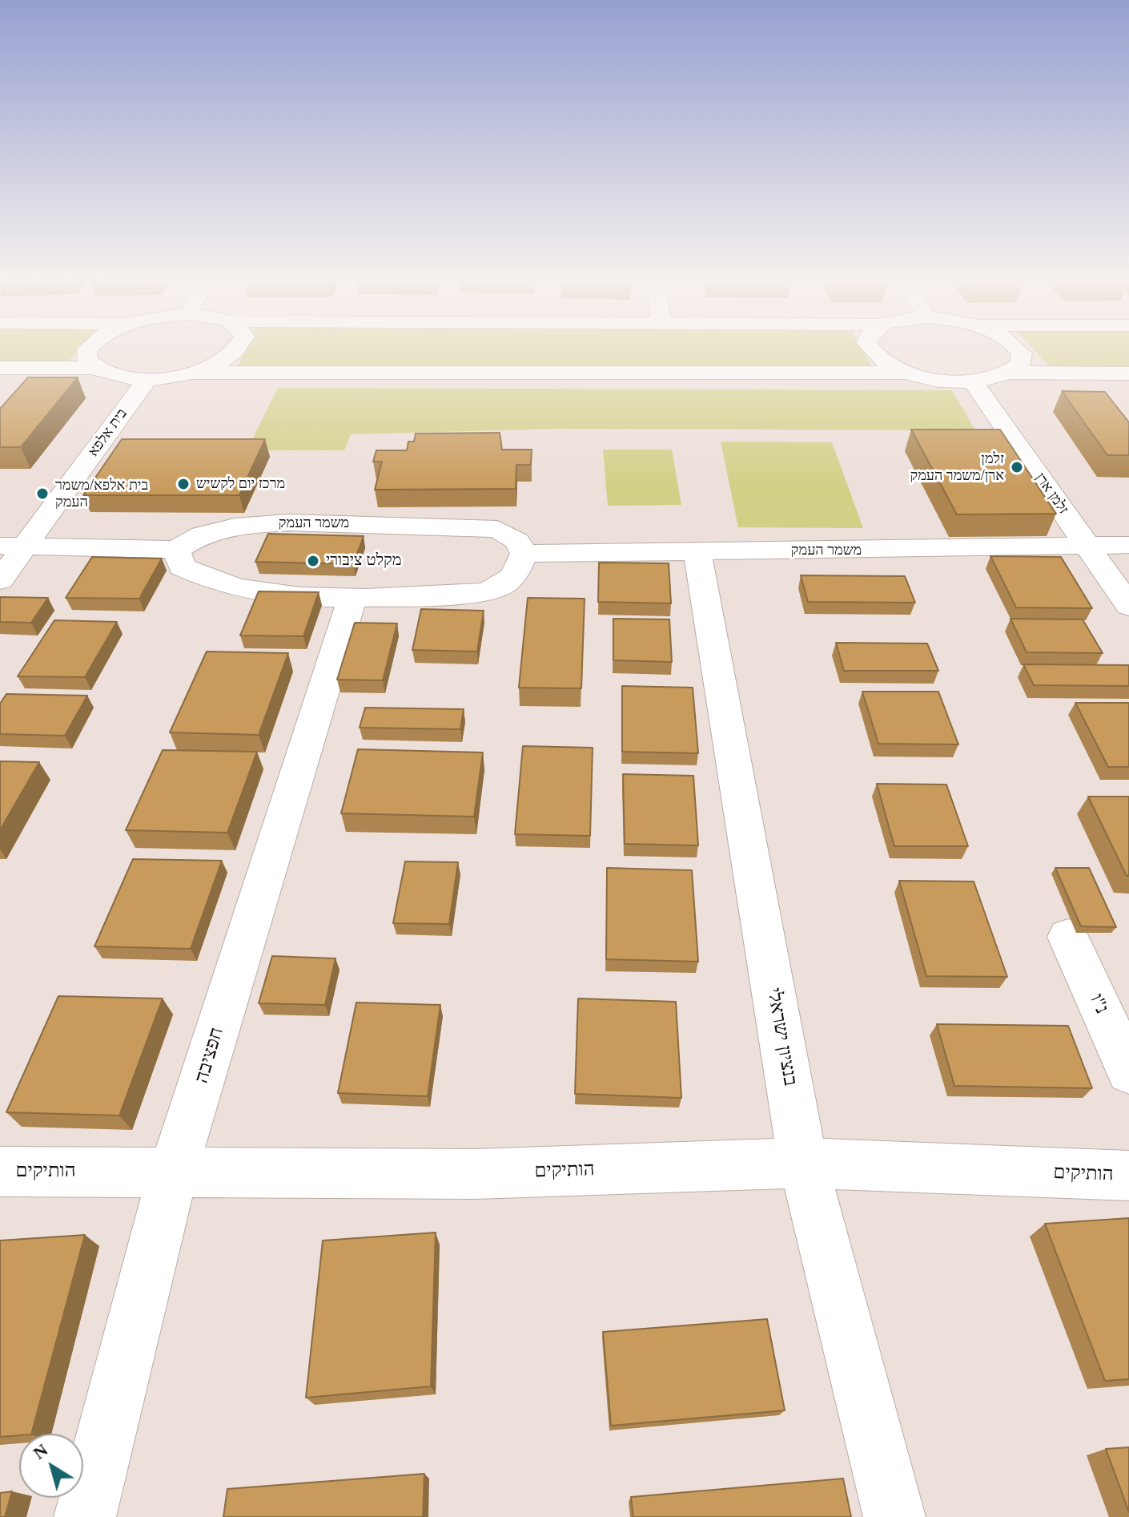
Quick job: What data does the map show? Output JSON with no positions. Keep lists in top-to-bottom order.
{
  "streets": {
    "street": [
      "בית אלפא",
      "זלמן ארן",
      "משמר העמק",
      "נ\"ו",
      "בנציון ישראלי",
      "חפציבה",
      "הותיקים"
    ]
  },
  "crossings": [
    ["זלמן ארן", "משמר העמק"],
    ["משמר העמק", "בנציון ישראלי"],
    ["בנציון ישראלי", "הותיקים"],
    ["חפציבה", "הותיקים"]
  ],
  "places": [
    "זלמן ארן/משמר העמק",
    "מרכז יום לקשיש",
    "בית אלפא/משמר העמק",
    "מקלט ציבורי"
  ],
  "north": "top left"
}
